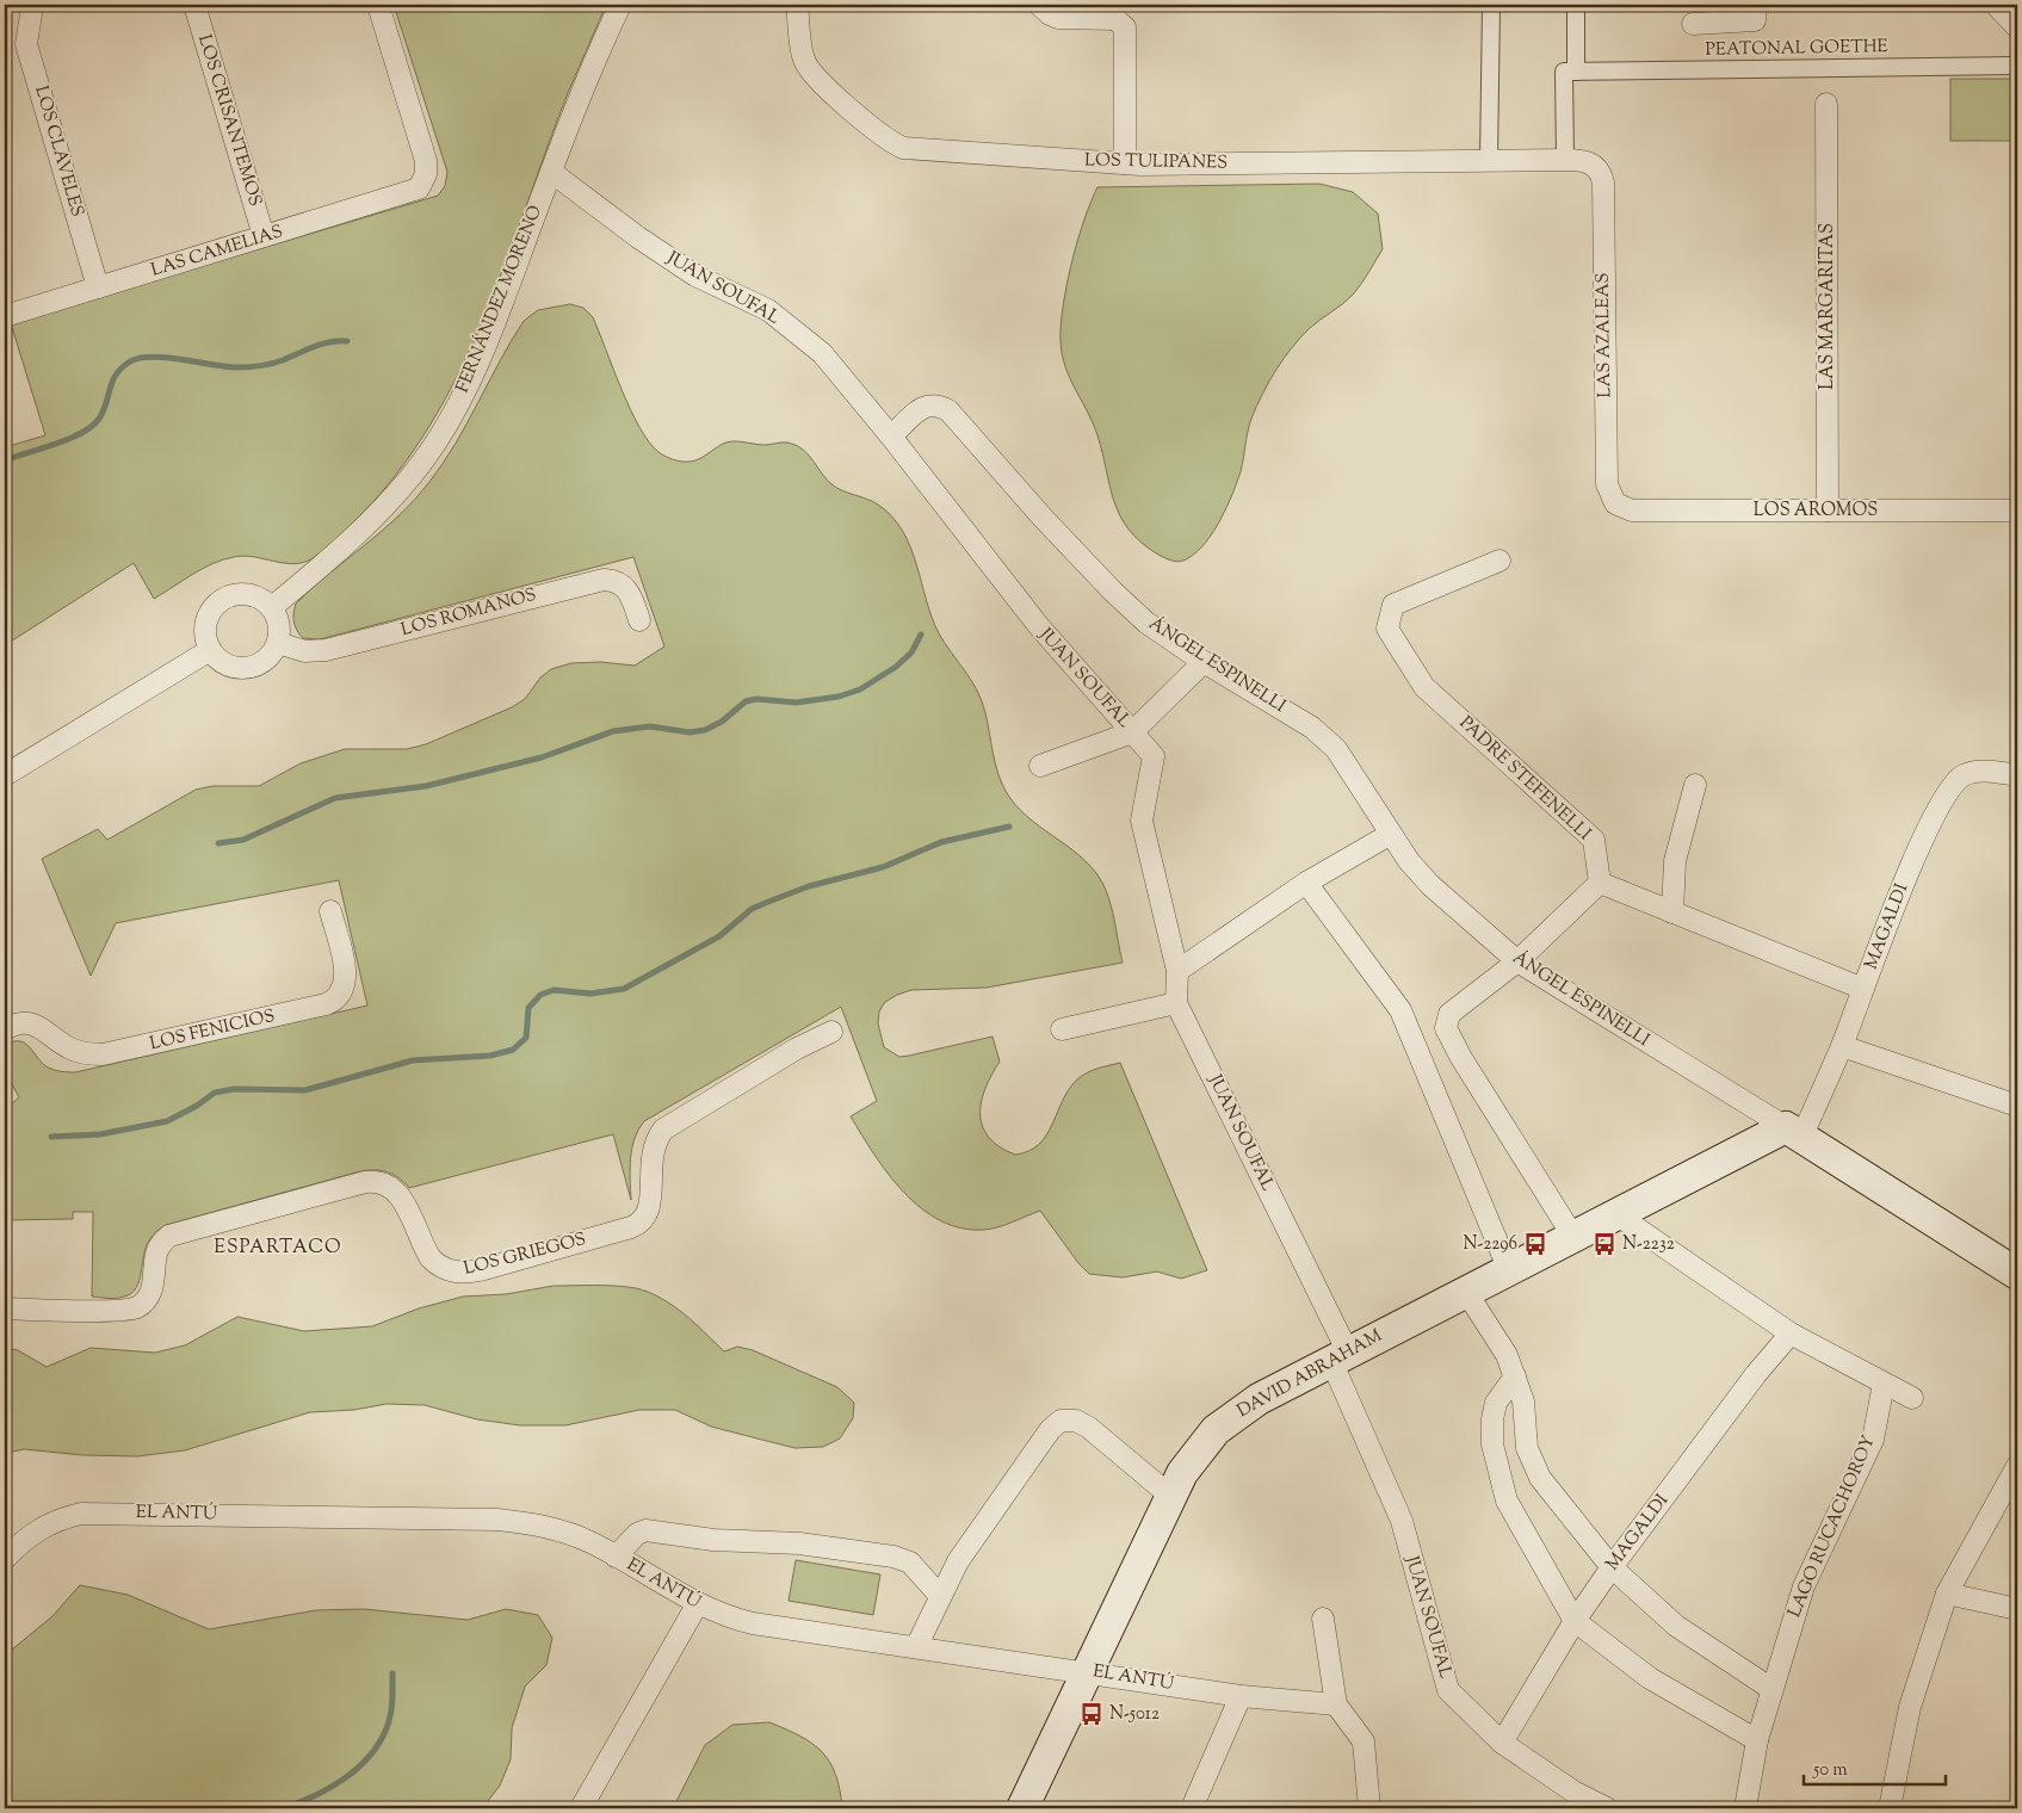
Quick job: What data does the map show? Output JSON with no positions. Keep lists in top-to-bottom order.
{
  "streets": {
    "main road": ["ÁNGEL ESPINELLI", "DAVID ABRAHAM"],
    "street": [
      "PEATONAL GOETHE",
      "LOS CRISANTEMOS",
      "LOS CLAVELES",
      "LOS TULIPANES",
      "LAS CAMELIAS",
      "JUAN SOUFAL",
      "FERNÁNDEZ MORENO",
      "LAS MARGARITAS",
      "LAS AZALEAS",
      "LOS AROMOS",
      "LOS ROMANOS",
      "PADRE STEFENELLI",
      "MAGALDI",
      "LOS FENICIOS",
      "LOS GRIEGOS",
      "EL ANTÚ",
      "LAGO RUCACHOROY"
    ]
  },
  "crossings": [
    ["LOS CRISANTEMOS", "LAS CAMELIAS"],
    ["LOS CLAVELES", "LAS CAMELIAS"],
    ["LOS TULIPANES", "LAS AZALEAS"],
    ["JUAN SOUFAL", "FERNÁNDEZ MORENO"],
    ["JUAN SOUFAL", "ÁNGEL ESPINELLI"],
    ["JUAN SOUFAL", "MAGALDI"],
    ["JUAN SOUFAL", "DAVID ABRAHAM"],
    ["FERNÁNDEZ MORENO", "LOS ROMANOS"],
    ["LAS MARGARITAS", "LOS AROMOS"],
    ["LAS AZALEAS", "LOS AROMOS"],
    ["ÁNGEL ESPINELLI", "MAGALDI"],
    ["ÁNGEL ESPINELLI", "DAVID ABRAHAM"],
    ["MAGALDI", "DAVID ABRAHAM"],
    ["DAVID ABRAHAM", "EL ANTÚ"]
  ],
  "districts": ["ESPARTACO"],
  "places": {
    "bus stop": ["N-2296", "N-2232", "N-5012"]
  },
  "scale_bar": "50 m"
}
